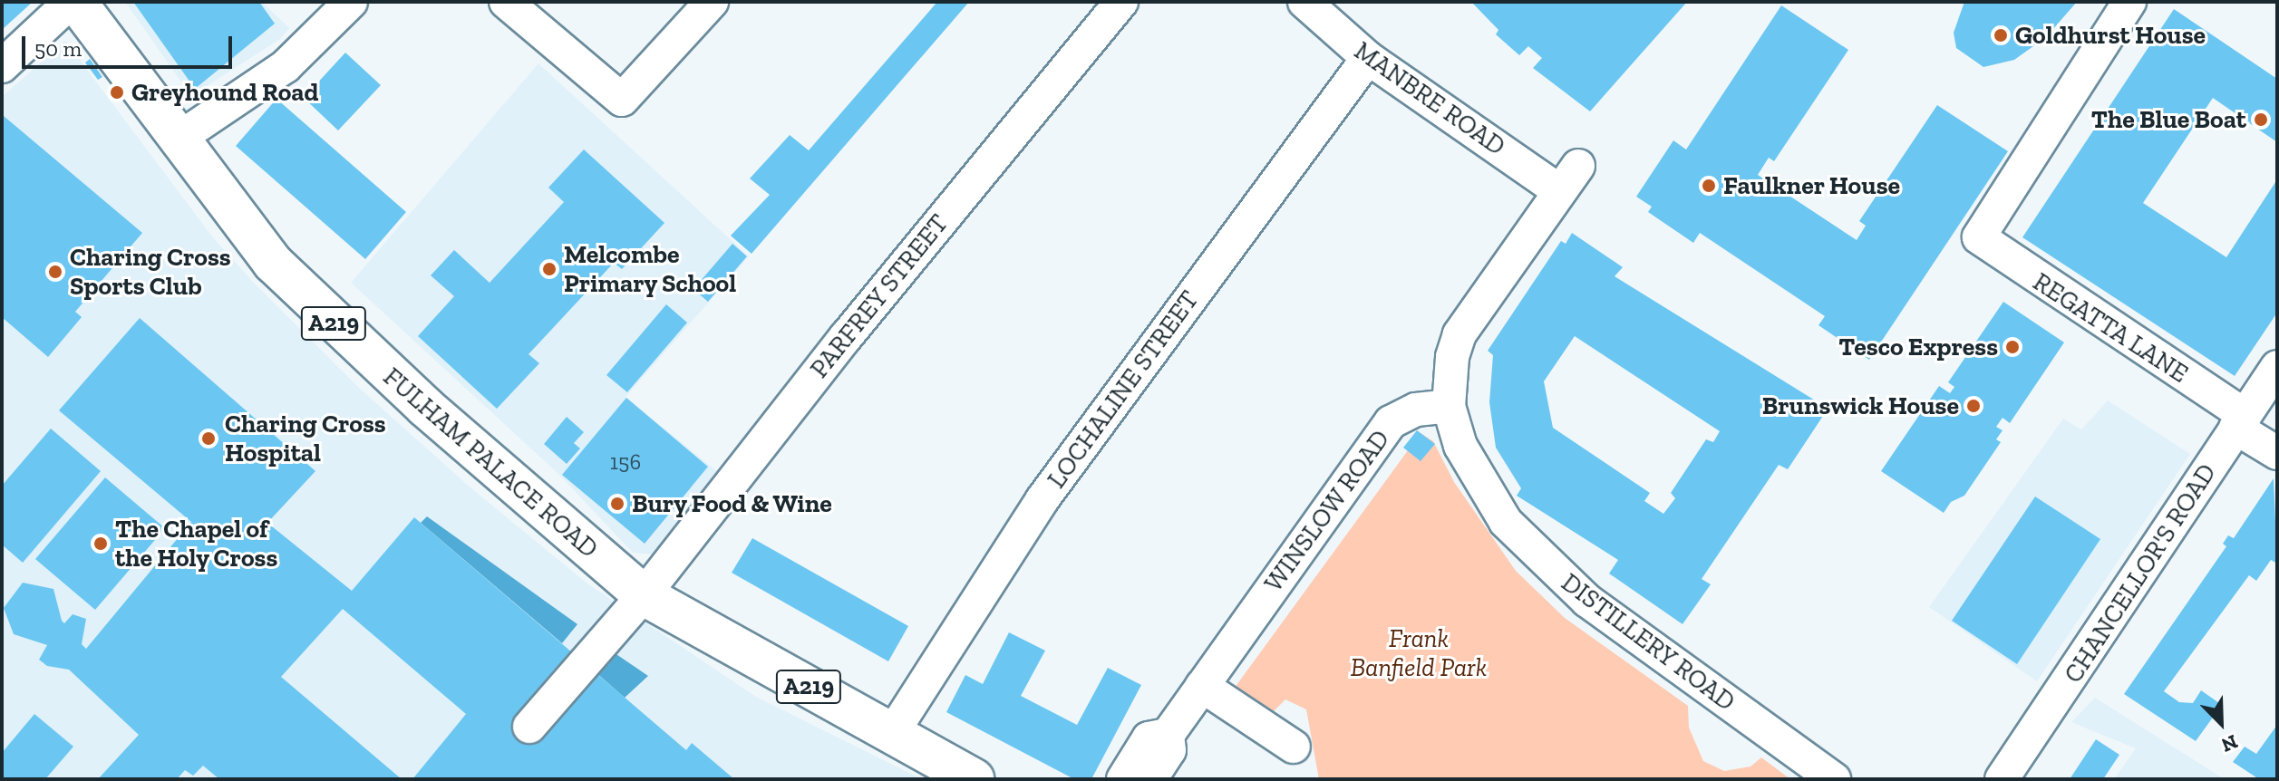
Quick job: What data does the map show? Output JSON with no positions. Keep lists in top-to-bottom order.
{
  "streets": {
    "main road": ["A219", "FULHAM PALACE ROAD"],
    "street": [
      "MANBRE ROAD",
      "PARFREY STREET",
      "REGATTA LANE",
      "LOCHALINE STREET",
      "WINSLOW ROAD",
      "CHANCELLOR'S ROAD",
      "DISTILLERY ROAD"
    ]
  },
  "crossings": [
    ["MANBRE ROAD", "LOCHALINE STREET"],
    ["MANBRE ROAD", "WINSLOW ROAD"],
    ["MANBRE ROAD", "DISTILLERY ROAD"],
    ["PARFREY STREET", "FULHAM PALACE ROAD"],
    ["REGATTA LANE", "CHANCELLOR'S ROAD"],
    ["LOCHALINE STREET", "FULHAM PALACE ROAD"],
    ["WINSLOW ROAD", "DISTILLERY ROAD"]
  ],
  "parks": ["Frank Banfield Park"],
  "places": [
    "Goldhurst House",
    "Greyhound Road",
    "The Blue Boat",
    "Faulkner House",
    "Melcombe Primary School",
    "Charing Cross Sports Club",
    "Tesco Express",
    "Brunswick House",
    "Charing Cross Hospital",
    "Bury Food & Wine",
    "The Chapel of the Holy Cross"
  ],
  "house_numbers": ["156"],
  "scale_bar": "50 m",
  "north": "bottom right"
}
